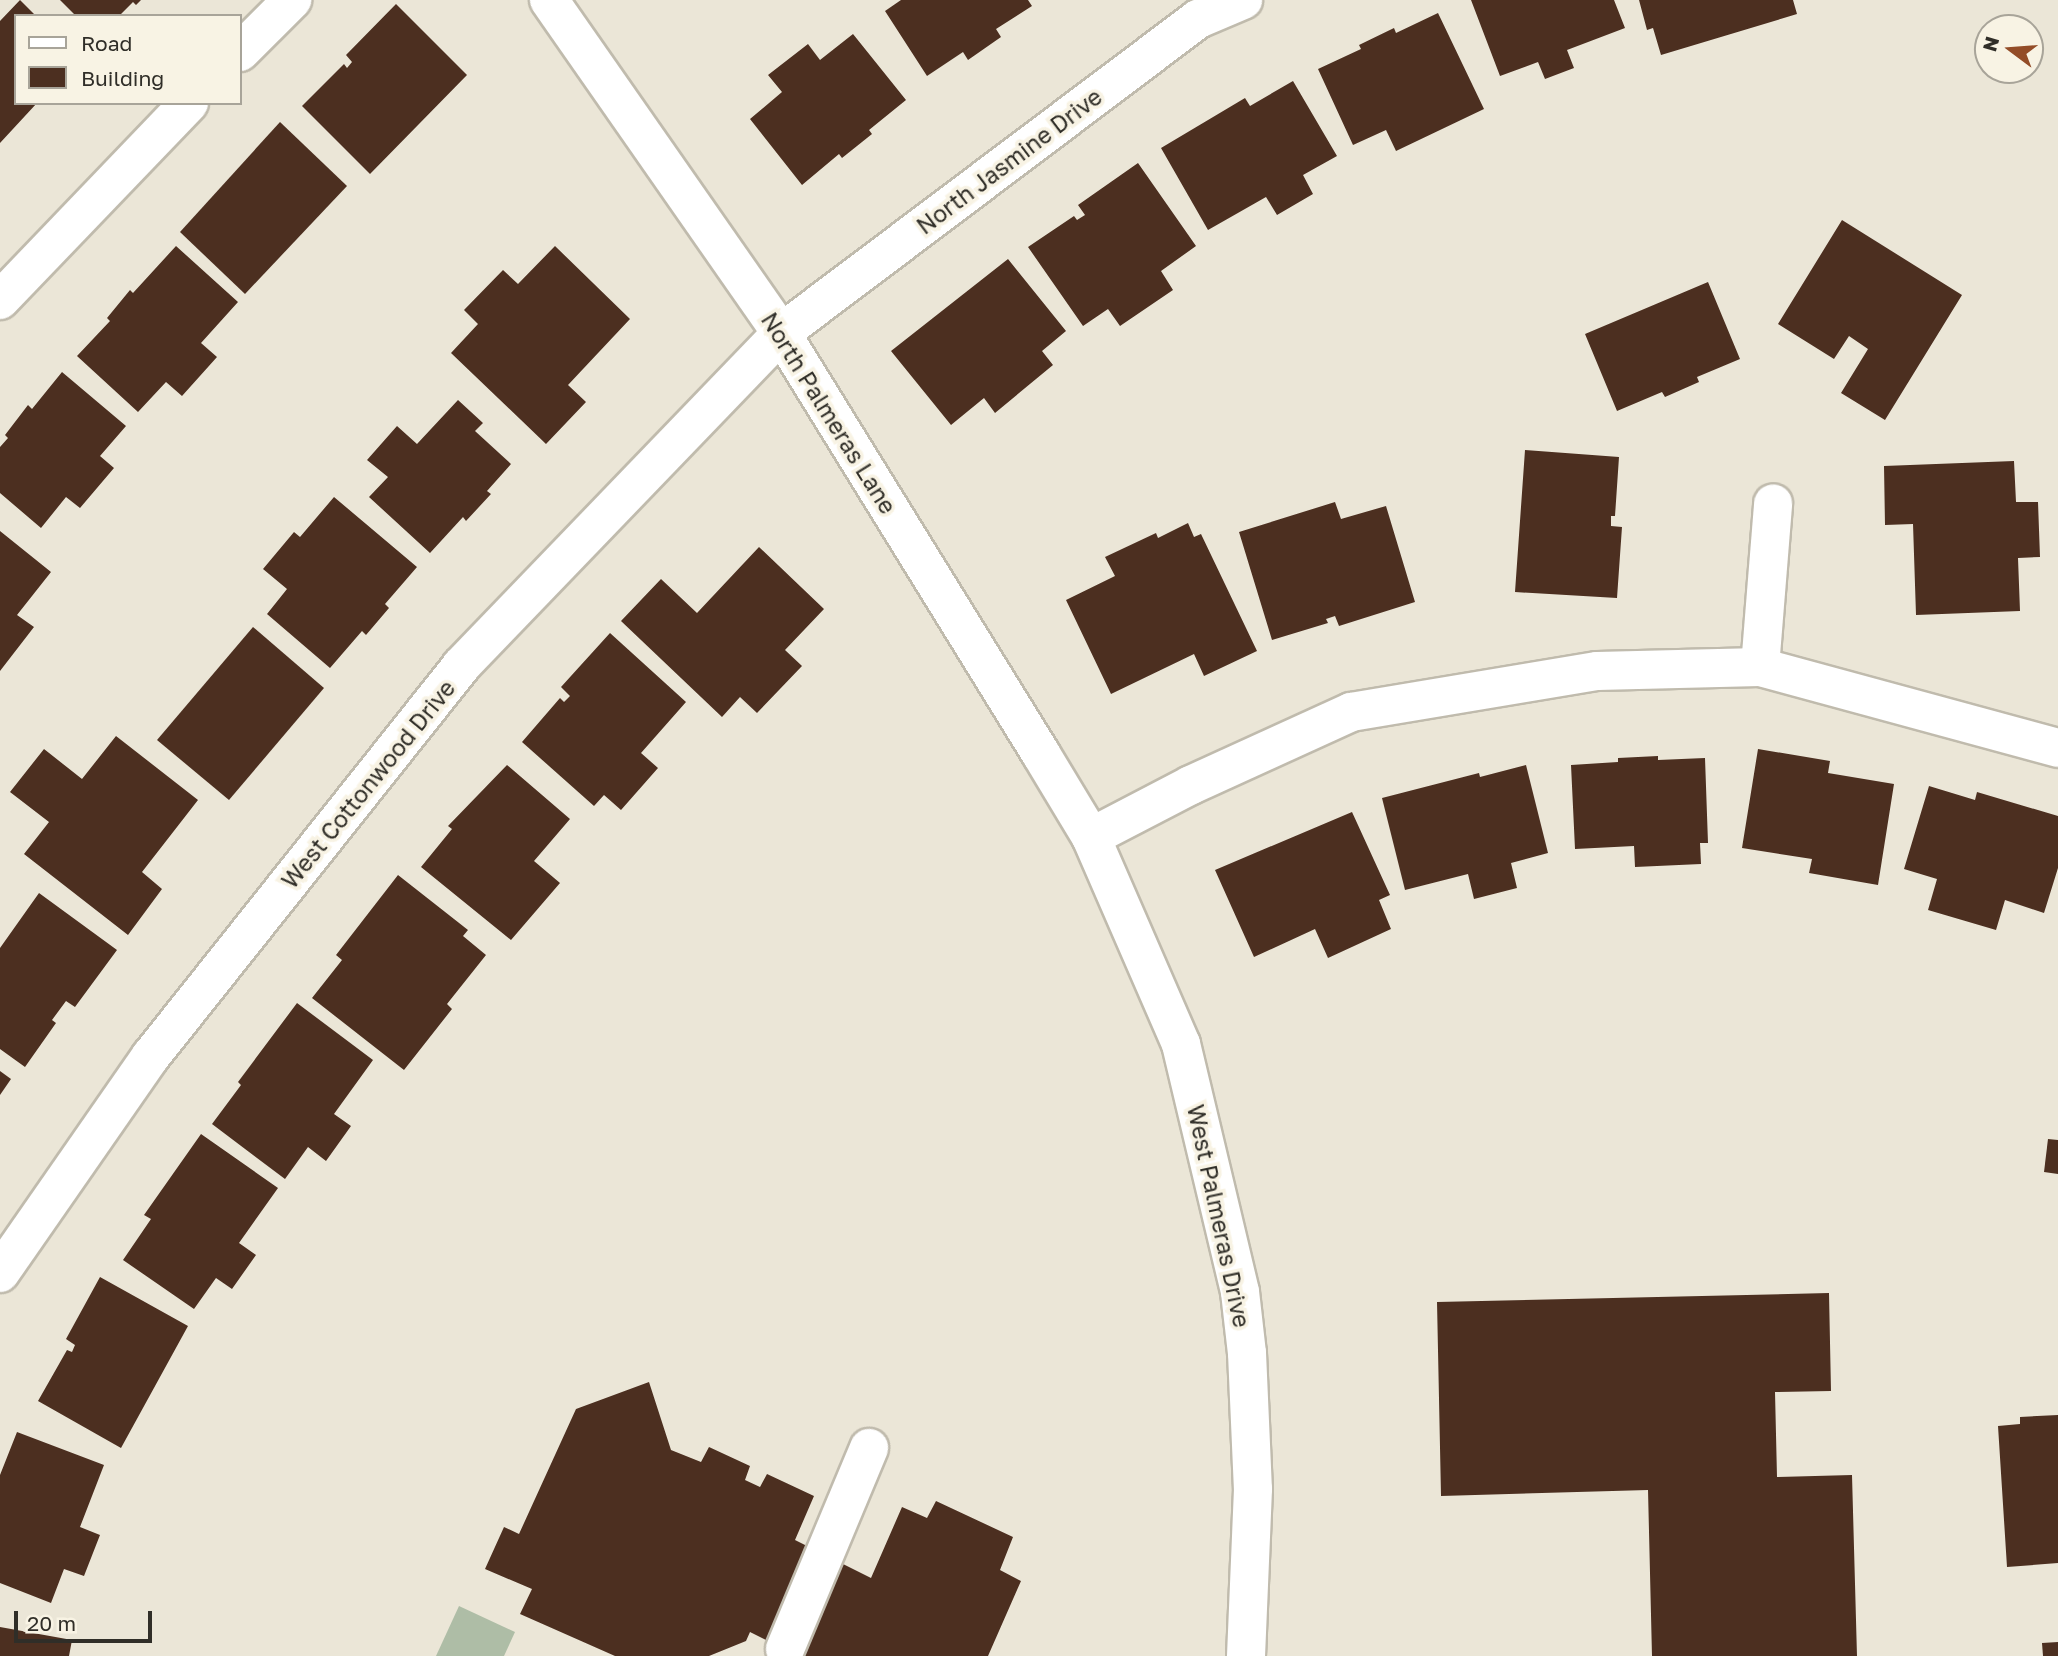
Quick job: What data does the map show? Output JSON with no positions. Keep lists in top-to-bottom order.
{
  "streets": {
    "street": [
      "North Jasmine Drive",
      "North Palmeras Lane",
      "West Cottonwood Drive",
      "West Palmeras Drive"
    ]
  },
  "crossings": [
    ["North Jasmine Drive", "North Palmeras Lane"],
    ["North Jasmine Drive", "West Cottonwood Drive"],
    ["North Palmeras Lane", "West Cottonwood Drive"],
    ["North Palmeras Lane", "West Palmeras Drive"]
  ],
  "legend": ["Road", "Building"],
  "scale_bar": "20 m",
  "north": "left"
}
